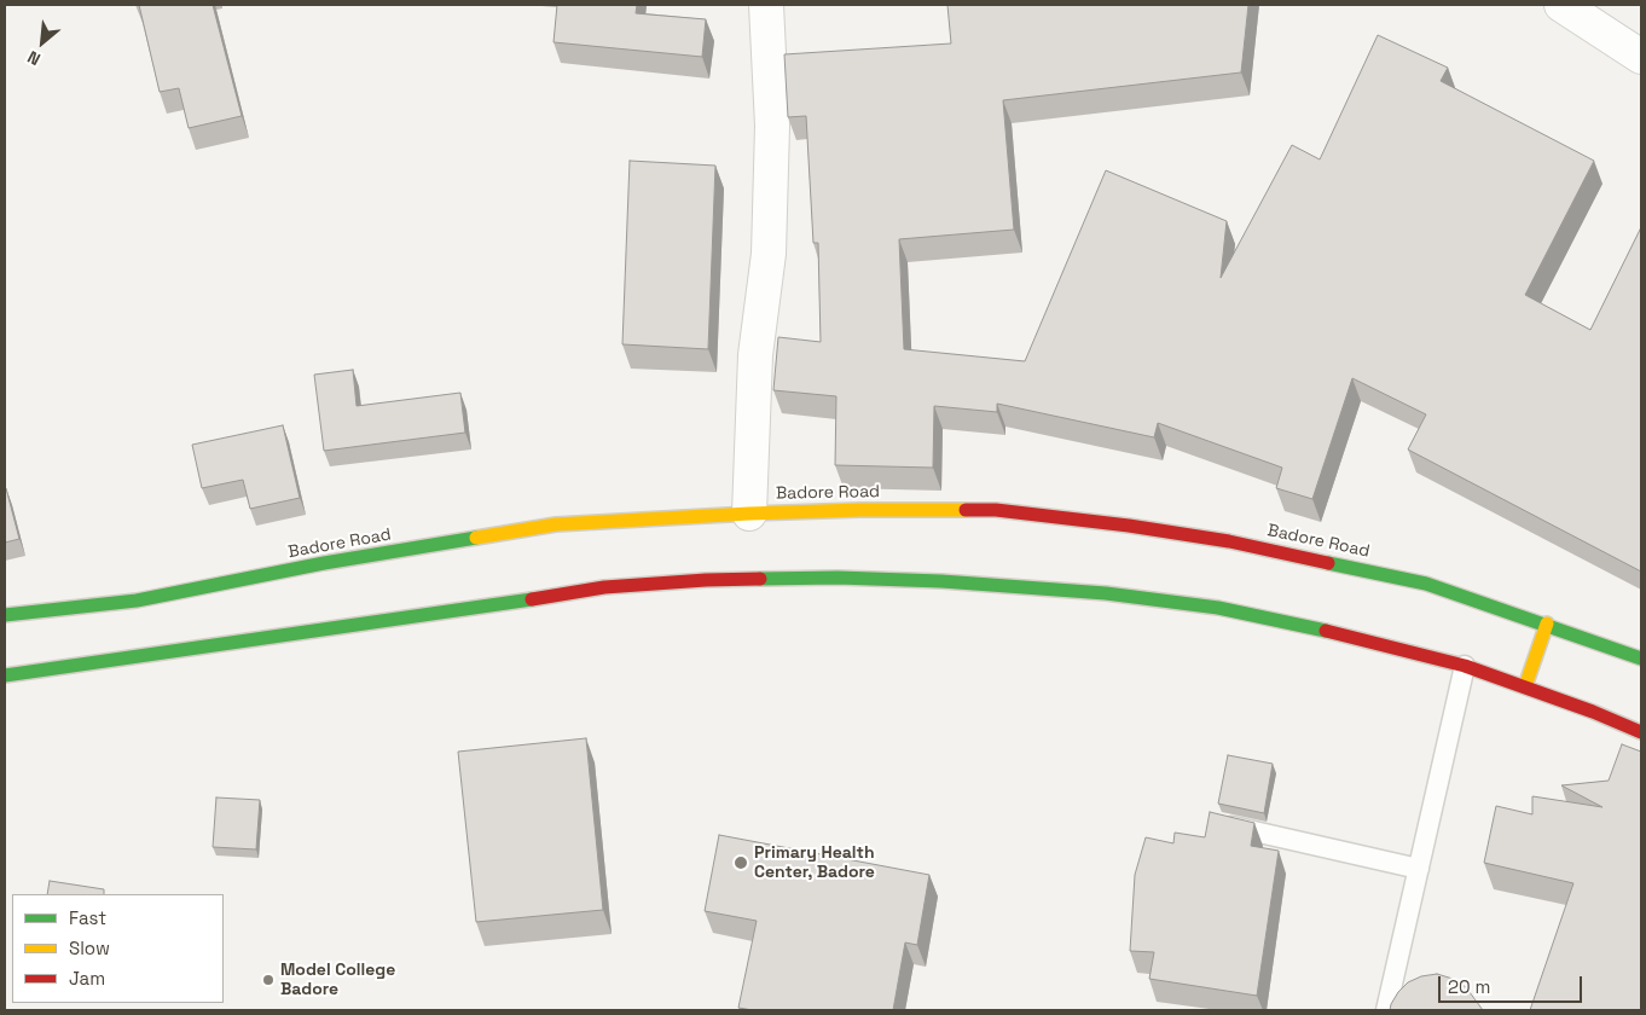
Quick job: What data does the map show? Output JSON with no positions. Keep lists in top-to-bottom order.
{
  "streets": {
    "main road": ["Badore Road"]
  },
  "places": ["Primary Health Center, Badore", "Model College Badore"],
  "legend": ["Fast", "Slow", "Jam"],
  "scale_bar": "20 m",
  "north": "bottom left"
}
